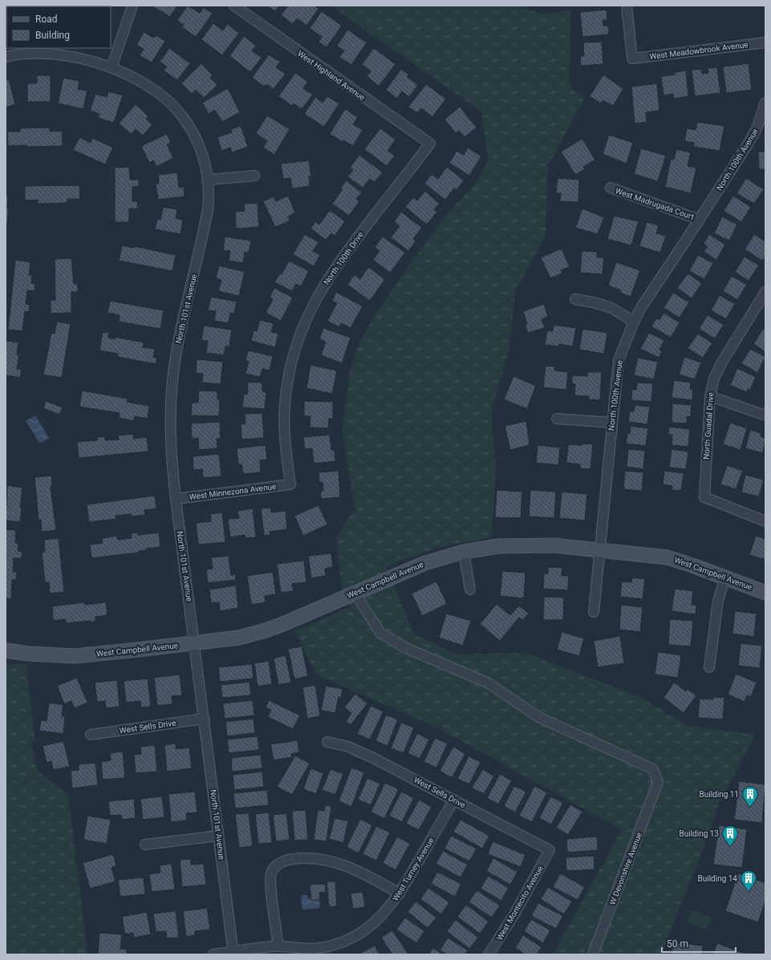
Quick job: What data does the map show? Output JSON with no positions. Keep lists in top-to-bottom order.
{
  "streets": {
    "street": [
      "West Meadowbrook Avenue",
      "West Highland Avenue",
      "North 100th Avenue",
      "West Madrugada Court",
      "North 100th Drive",
      "North 101st Avenue",
      "North Guadal Drive",
      "West Minnezona Avenue",
      "West Campbell Avenue",
      "West Sells Drive",
      "W Devonshire Avenue",
      "West Turney Avenue",
      "West Montecito Avenue"
    ]
  },
  "crossings": [
    ["West Highland Avenue", "North 100th Drive"],
    ["North 100th Avenue", "West Madrugada Court"],
    ["North 100th Avenue", "West Campbell Avenue"],
    ["North 100th Drive", "West Minnezona Avenue"],
    ["North 101st Avenue", "West Minnezona Avenue"],
    ["North 101st Avenue", "West Campbell Avenue"],
    ["North 101st Avenue", "West Sells Drive"],
    ["North 101st Avenue", "West Turney Avenue"],
    ["West Campbell Avenue", "W Devonshire Avenue"],
    ["West Sells Drive", "West Turney Avenue"],
    ["West Sells Drive", "West Montecito Avenue"]
  ],
  "places": {
    "building": ["Building 11", "Building 13", "Building 14"]
  },
  "legend": ["Road", "Building"],
  "scale_bar": "50 m"
}
